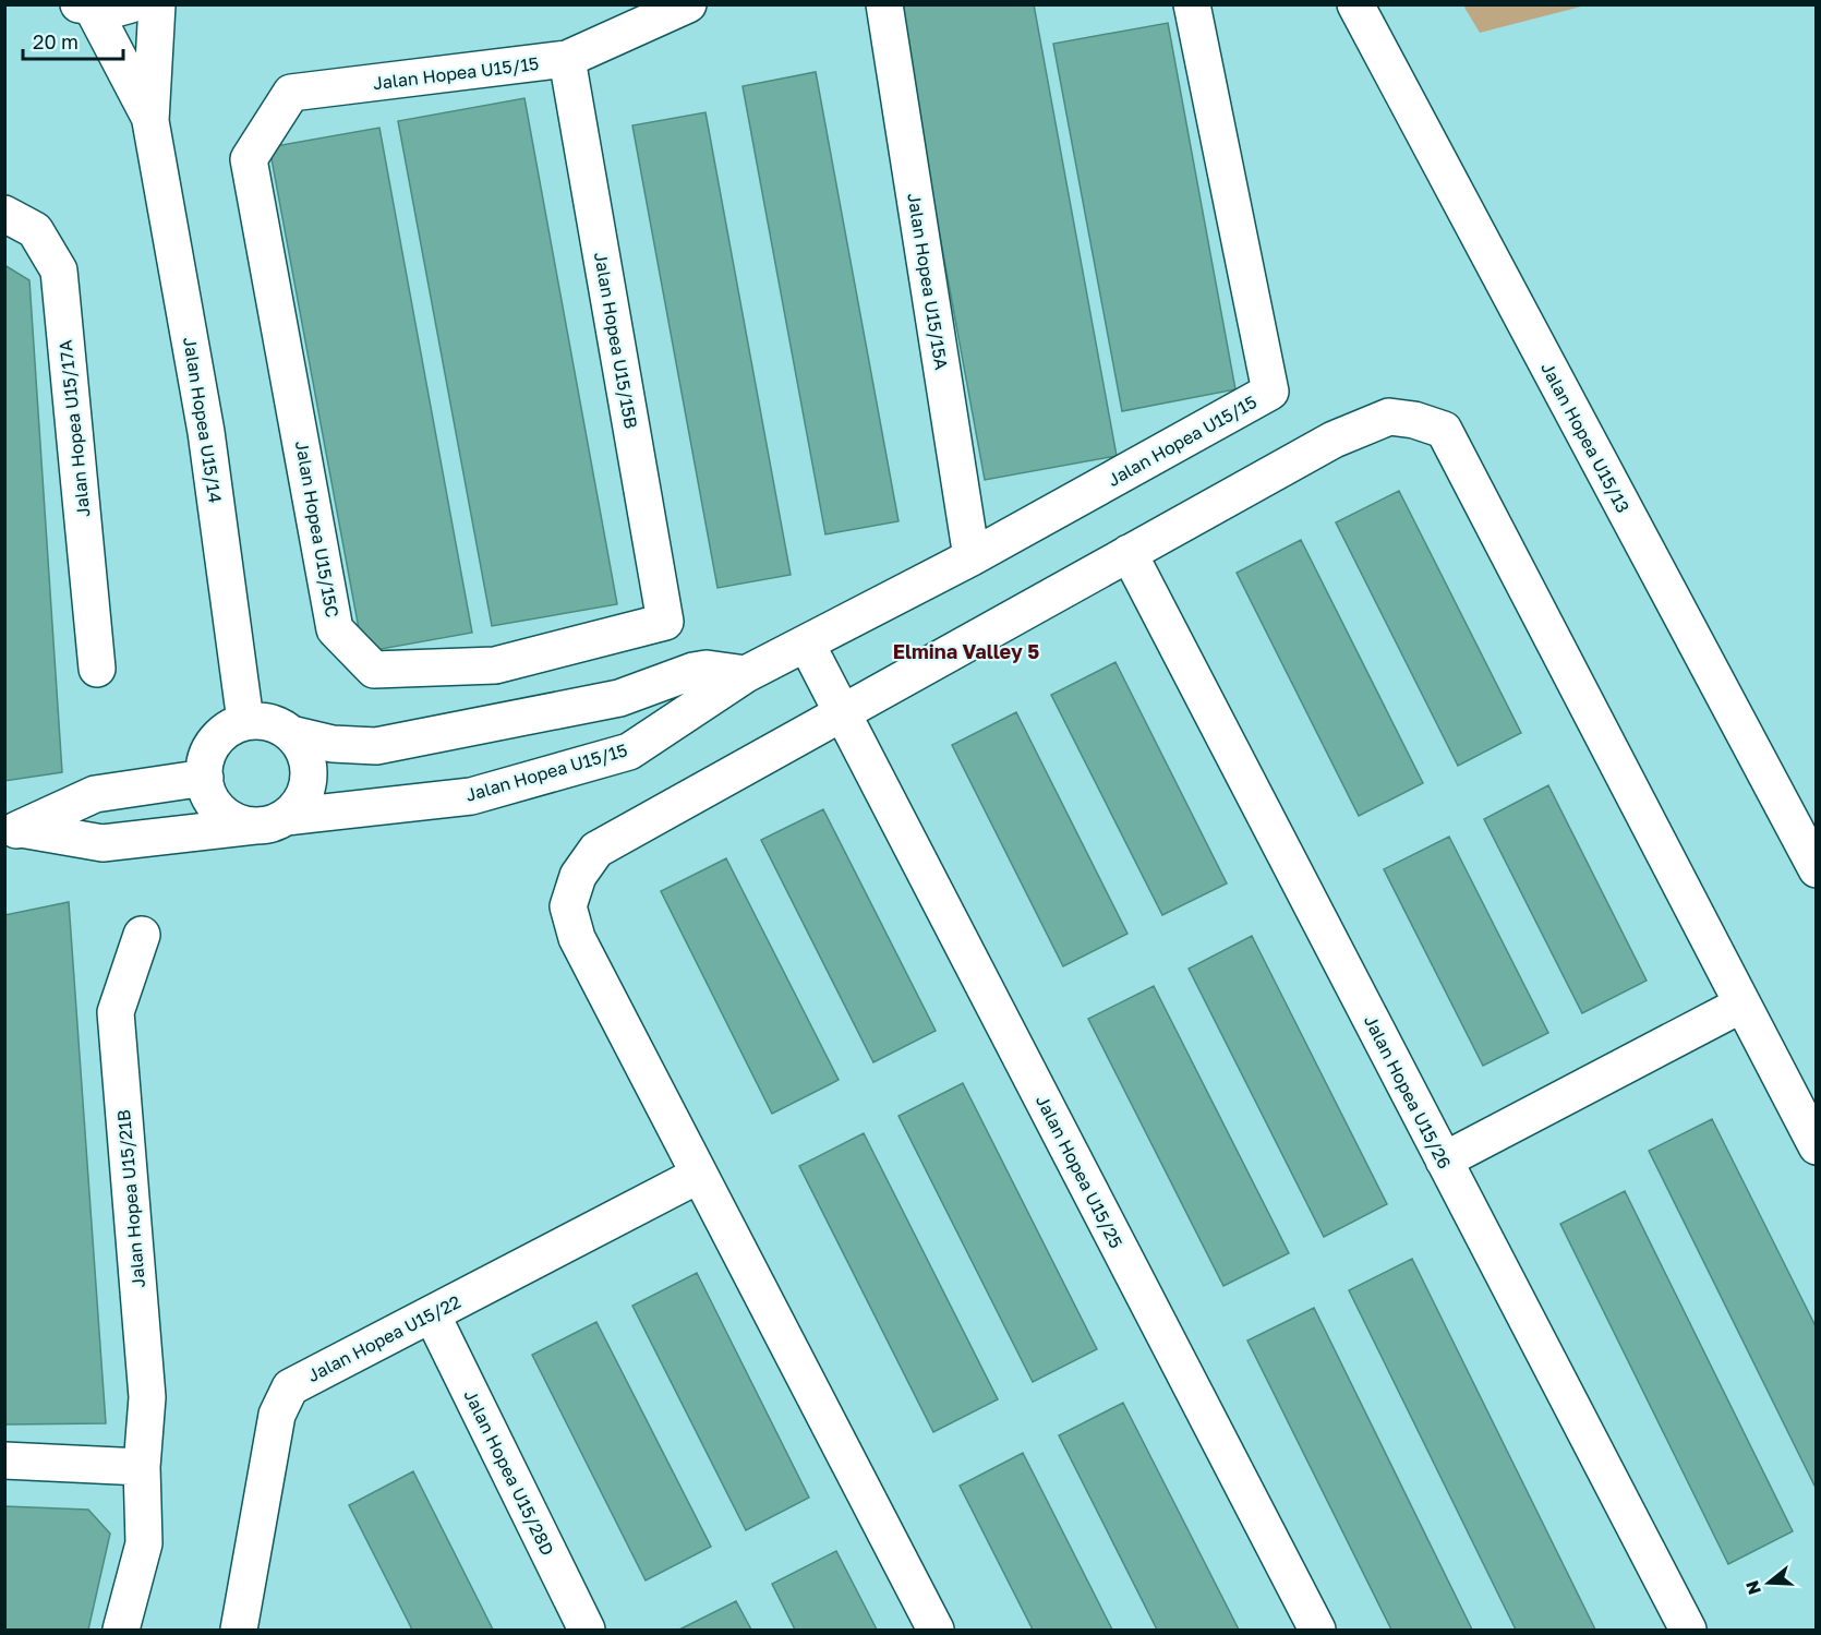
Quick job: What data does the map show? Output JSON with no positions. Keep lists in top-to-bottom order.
{
  "streets": {
    "street": [
      "Jalan Hopea U15/15",
      "Jalan Hopea U15/15A",
      "Jalan Hopea U15/15B",
      "Jalan Hopea U15/14",
      "Jalan Hopea U15/17A",
      "Jalan Hopea U15/13",
      "Jalan Hopea U15/15C",
      "Jalan Hopea U15/26",
      "Jalan Hopea U15/25",
      "Jalan Hopea U15/21B",
      "Jalan Hopea U15/22",
      "Jalan Hopea U15/28D"
    ]
  },
  "crossings": [
    ["Jalan Hopea U15/15", "Jalan Hopea U15/15A"],
    ["Jalan Hopea U15/15", "Jalan Hopea U15/15B"],
    ["Jalan Hopea U15/15", "Jalan Hopea U15/14"],
    ["Jalan Hopea U15/15", "Jalan Hopea U15/15C"],
    ["Jalan Hopea U15/15", "Jalan Hopea U15/25"],
    ["Jalan Hopea U15/15B", "Jalan Hopea U15/15C"],
    ["Jalan Hopea U15/22", "Jalan Hopea U15/28D"]
  ],
  "districts": ["Elmina Valley 5"],
  "scale_bar": "20 m",
  "north": "left"
}
